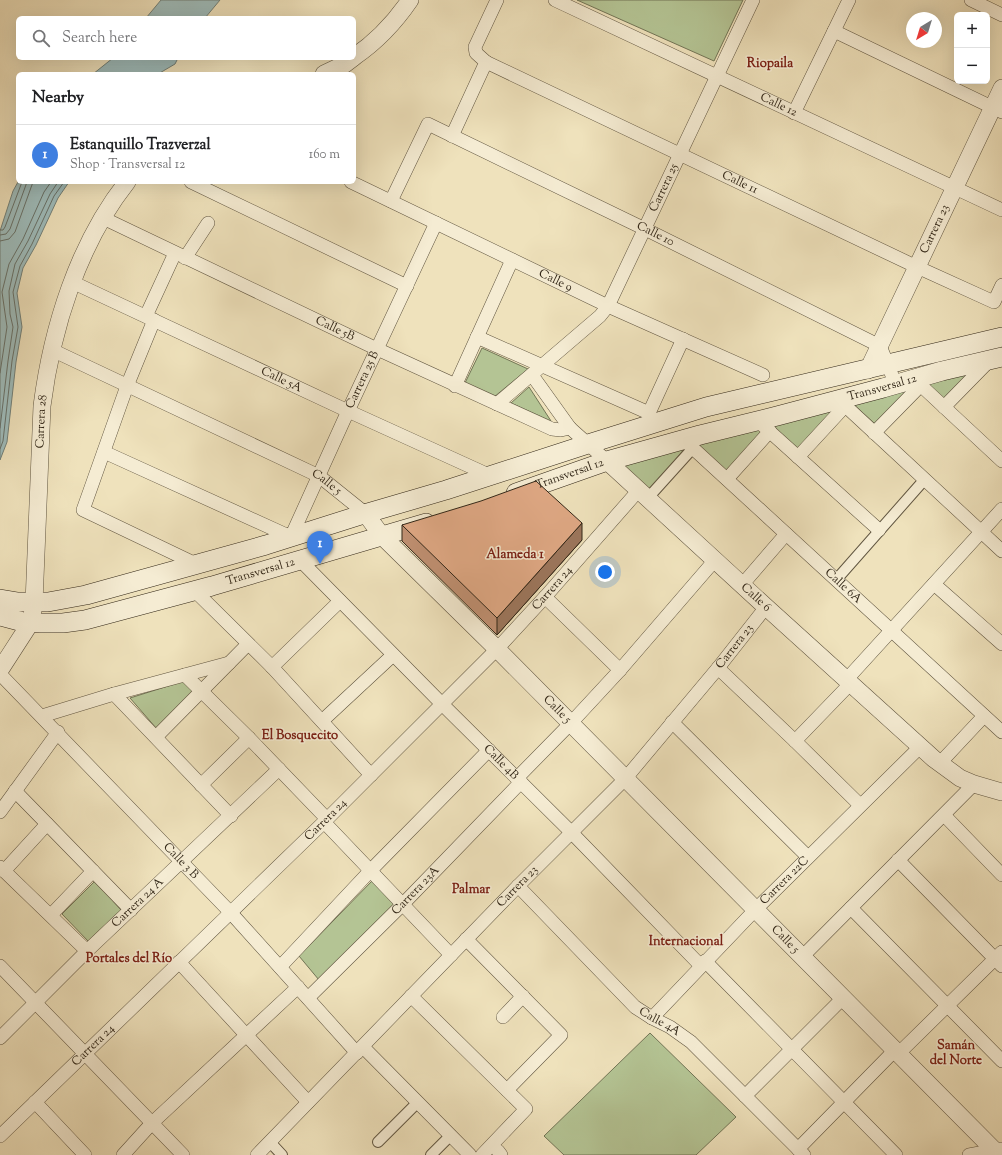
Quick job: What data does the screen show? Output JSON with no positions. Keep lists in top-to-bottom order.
{
  "streets": {
    "main road": ["Transversal 12"],
    "street": [
      "Calle 12",
      "Calle 11",
      "Carrera 25",
      "Carrera 23",
      "Calle 10",
      "Calle 9",
      "Calle 5B",
      "Calle 5A",
      "Carrera 25 B",
      "Carrera 28",
      "Calle 5",
      "Calle 6A",
      "Carrera 24",
      "Calle 6",
      "Calle 4B",
      "Calle 3 B",
      "Carrera 22C",
      "Carrera 23A",
      "Carrera 24 A",
      "Calle 4A"
    ]
  },
  "crossings": [
    ["Calle 12", "Carrera 25"],
    ["Calle 12", "Carrera 23"],
    ["Calle 11", "Carrera 25"],
    ["Calle 11", "Carrera 23"],
    ["Carrera 25", "Calle 10"],
    ["Carrera 25", "Calle 9"],
    ["Carrera 25", "Calle 5B"],
    ["Carrera 25", "Calle 6"],
    ["Carrera 23", "Calle 10"],
    ["Carrera 23", "Transversal 12"],
    ["Carrera 23", "Calle 5"],
    ["Carrera 23", "Calle 6"],
    ["Carrera 23", "Calle 4B"],
    ["Carrera 23", "Calle 3 B"],
    ["Carrera 23", "Calle 4A"],
    ["Calle 10", "Calle 9"],
    ["Calle 9", "Carrera 25 B"],
    ["Calle 5B", "Carrera 25 B"],
    ["Calle 5B", "Carrera 28"],
    ["Calle 5B", "Calle 6"],
    ["Calle 5A", "Carrera 25 B"],
    ["Calle 5A", "Transversal 12"],
    ["Calle 5A", "Carrera 28"],
    ["Carrera 25 B", "Transversal 12"],
    ["Carrera 25 B", "Calle 5"],
    ["Transversal 12", "Carrera 28"],
    ["Transversal 12", "Calle 5"],
    ["Transversal 12", "Calle 6A"],
    ["Transversal 12", "Calle 6"],
    ["Transversal 12", "Calle 4B"],
    ["Carrera 28", "Calle 5"],
    ["Calle 5", "Carrera 24"],
    ["Calle 5", "Carrera 22C"],
    ["Calle 5", "Carrera 23A"],
    ["Carrera 24", "Calle 6"],
    ["Carrera 24", "Calle 4B"],
    ["Carrera 24", "Calle 3 B"],
    ["Calle 6", "Carrera 22C"],
    ["Calle 6", "Carrera 23A"],
    ["Calle 4B", "Carrera 22C"],
    ["Calle 4B", "Carrera 23A"],
    ["Calle 3 B", "Carrera 23A"],
    ["Calle 3 B", "Carrera 24 A"],
    ["Carrera 22C", "Calle 4A"]
  ],
  "districts": [
    "Riopaila",
    "Alameda 1",
    "El Bosquecito",
    "Palmar",
    "Internacional",
    "Portales del Río",
    "Samán del Norte"
  ],
  "north": "bottom left",
  "page": {
    "map_buttons": ["+", "−"],
    "search": "Search here",
    "heading": "Nearby",
    "list": [
      {
        "mark": "1",
        "name": "Estanquillo Trazverzal",
        "note": "Shop · Transversal 12",
        "value": "160 m"
      }
    ],
    "pins": "1"
  }
}
